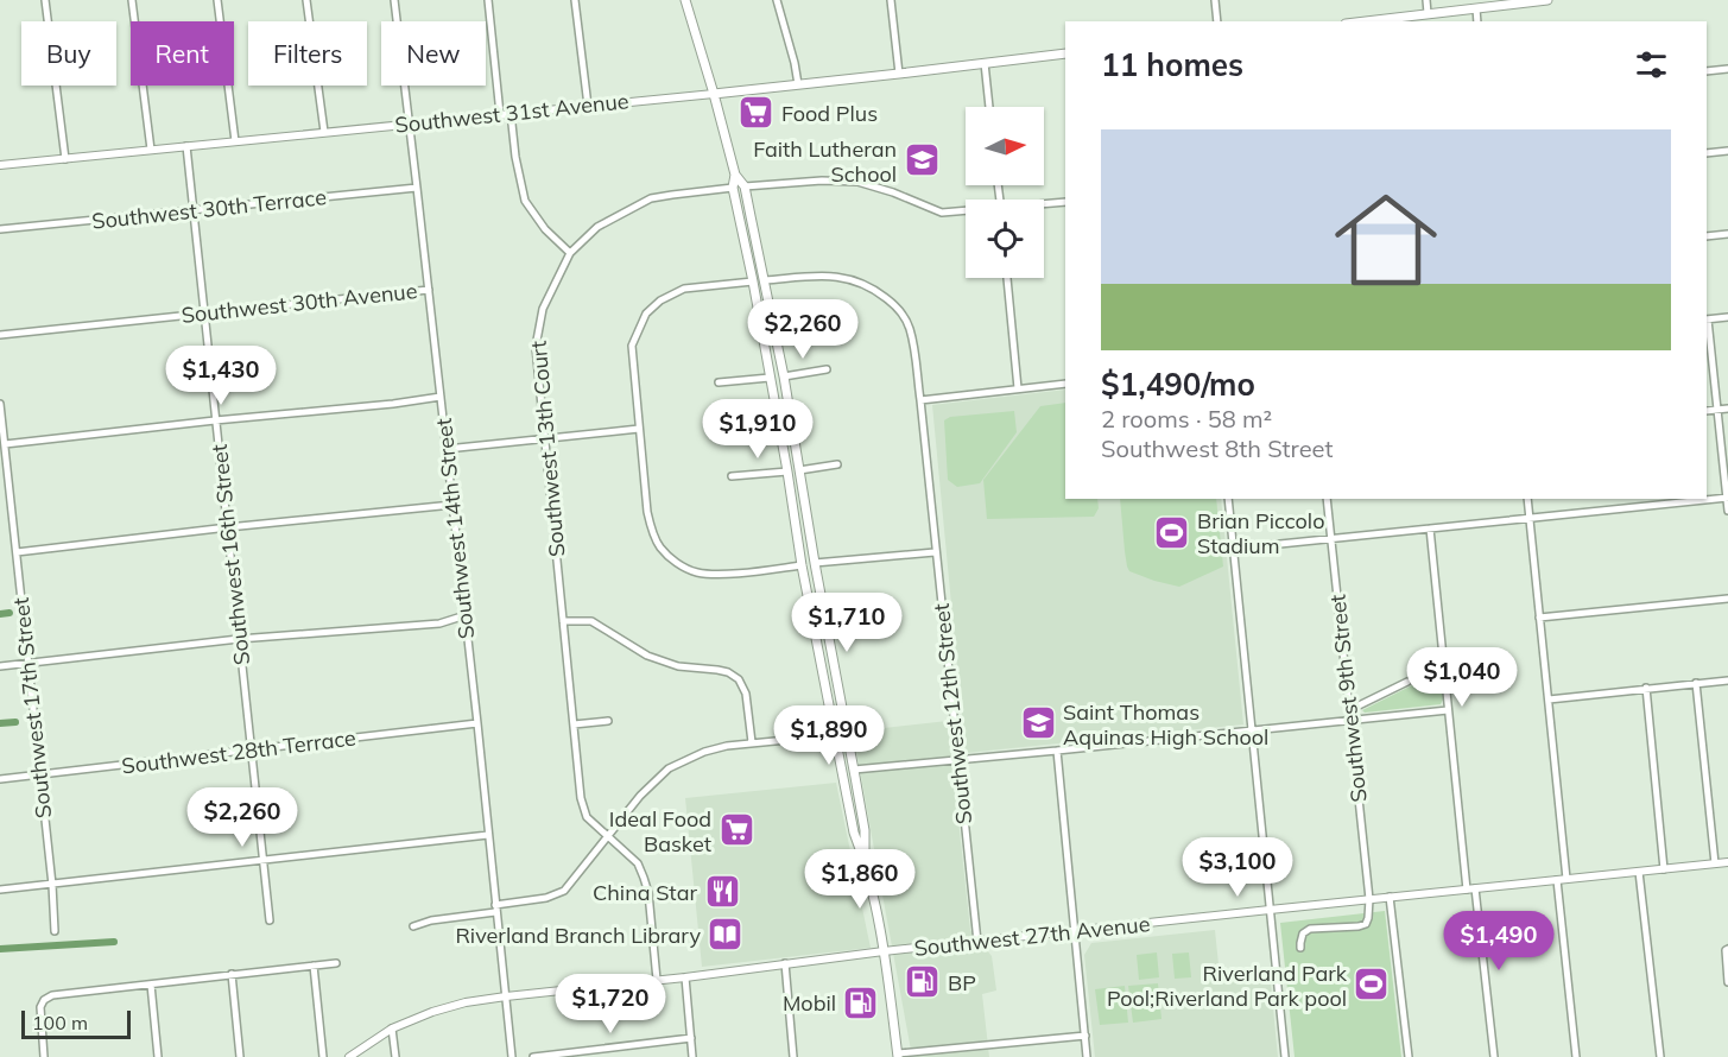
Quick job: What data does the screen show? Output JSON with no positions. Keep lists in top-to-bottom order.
{
  "streets": {
    "main road": ["Southwest 31st Avenue"],
    "street": [
      "Southwest 30th Terrace",
      "Southwest 30th Avenue",
      "Southwest 13th Court",
      "Southwest 14th Street",
      "Southwest 16th Street",
      "Southwest 9th Street",
      "Southwest 17th Street",
      "Southwest 12th Street",
      "Southwest 28th Terrace",
      "Southwest 27th Avenue"
    ]
  },
  "crossings": [
    ["Southwest 31st Avenue", "Southwest 14th Street"],
    ["Southwest 31st Avenue", "Southwest 16th Street"],
    ["Southwest 30th Terrace", "Southwest 14th Street"],
    ["Southwest 30th Terrace", "Southwest 16th Street"],
    ["Southwest 30th Avenue", "Southwest 14th Street"],
    ["Southwest 30th Avenue", "Southwest 16th Street"],
    ["Southwest 13th Court", "Southwest 27th Avenue"],
    ["Southwest 14th Street", "Southwest 28th Terrace"],
    ["Southwest 14th Street", "Southwest 27th Avenue"],
    ["Southwest 16th Street", "Southwest 28th Terrace"],
    ["Southwest 9th Street", "Southwest 27th Avenue"],
    ["Southwest 17th Street", "Southwest 28th Terrace"],
    ["Southwest 12th Street", "Southwest 27th Avenue"]
  ],
  "places": {
    "supermarket": ["Food Plus", "Ideal Food Basket"],
    "school or university": ["Faith Lutheran School", "Saint Thomas Aquinas High School"],
    "sports": ["Brian Piccolo Stadium", "Riverland Park Pool;Riverland Park pool"],
    "restaurant": ["China Star"],
    "library": ["Riverland Branch Library"],
    "fuel station": ["BP", "Mobil"]
  },
  "scale_bar": "100 m",
  "north": "right",
  "page": {
    "chip": [
      "Buy",
      "Rent",
      "Filters",
      "New"
    ],
    "heading": "11 homes",
    "list": [
      {
        "name": "$1,490/mo",
        "note": "2 rooms · 58 m² · Southwest 8th Street"
      }
    ],
    "price": [
      "$2,260",
      "$1,430",
      "$1,910",
      "$1,710",
      "$1,040",
      "$1,890",
      "$2,260",
      "$3,100",
      "$1,860",
      "$1,490",
      "$1,720"
    ],
    "scale": "100 m"
  }
}
